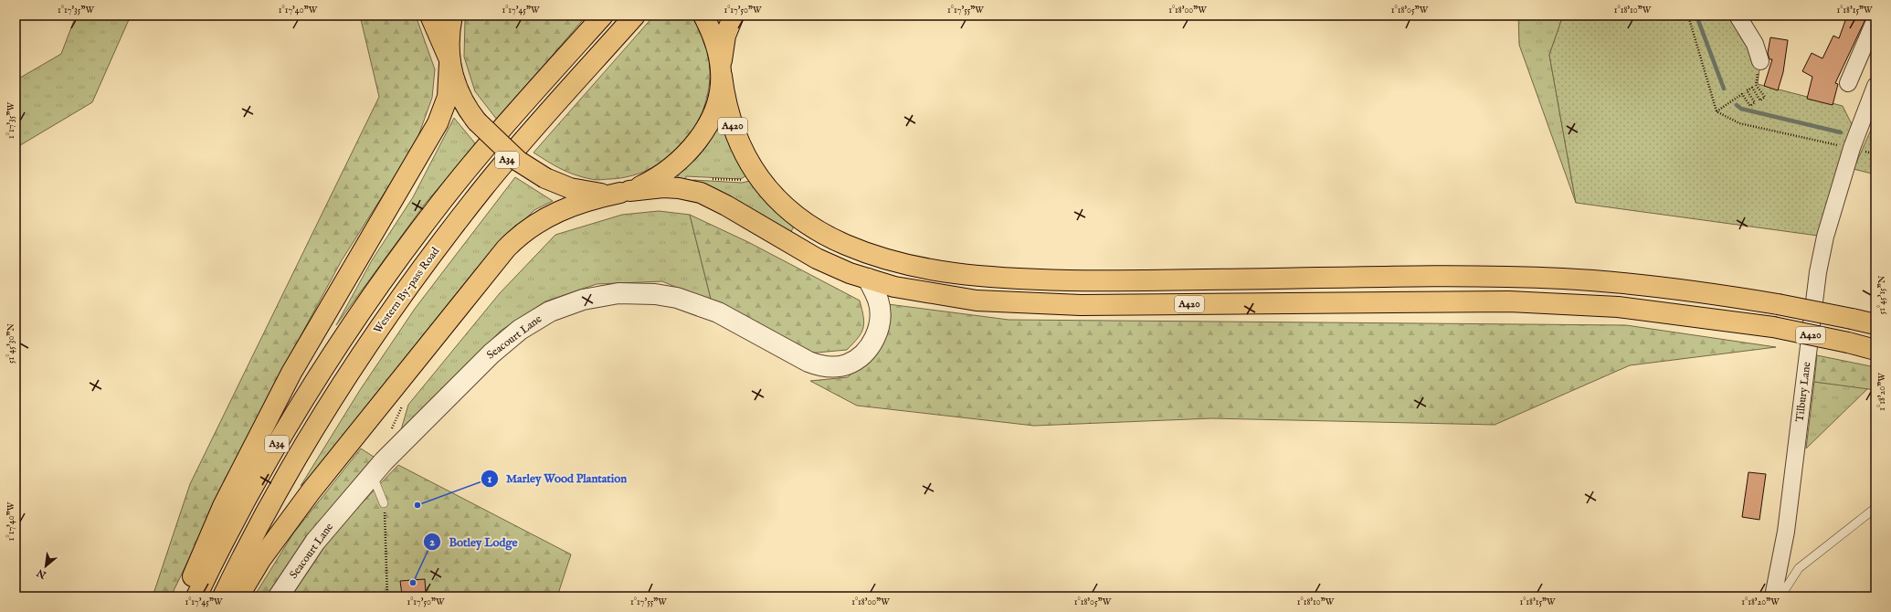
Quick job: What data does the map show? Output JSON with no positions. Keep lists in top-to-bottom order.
{
  "streets": {
    "main road": ["A420", "A34", "Western By-pass Road"],
    "street": ["Seacourt Lane", "Tilbury Lane"]
  },
  "crossings": [
    ["A420", "Seacourt Lane"]
  ],
  "places": ["Marley Wood Plantation", "Botley Lodge"],
  "north": "bottom left",
  "coordinates": [
    "1°17'35\"W",
    "1°17'40\"W",
    "1°17'45\"W",
    "1°17'50\"W",
    "1°17'55\"W",
    "1°18'00\"W",
    "1°18'05\"W",
    "1°18'10\"W",
    "1°18'15\"W",
    "51°45'15\"N",
    "51°45'30\"N",
    "1°18'20\"W"
  ]
}
